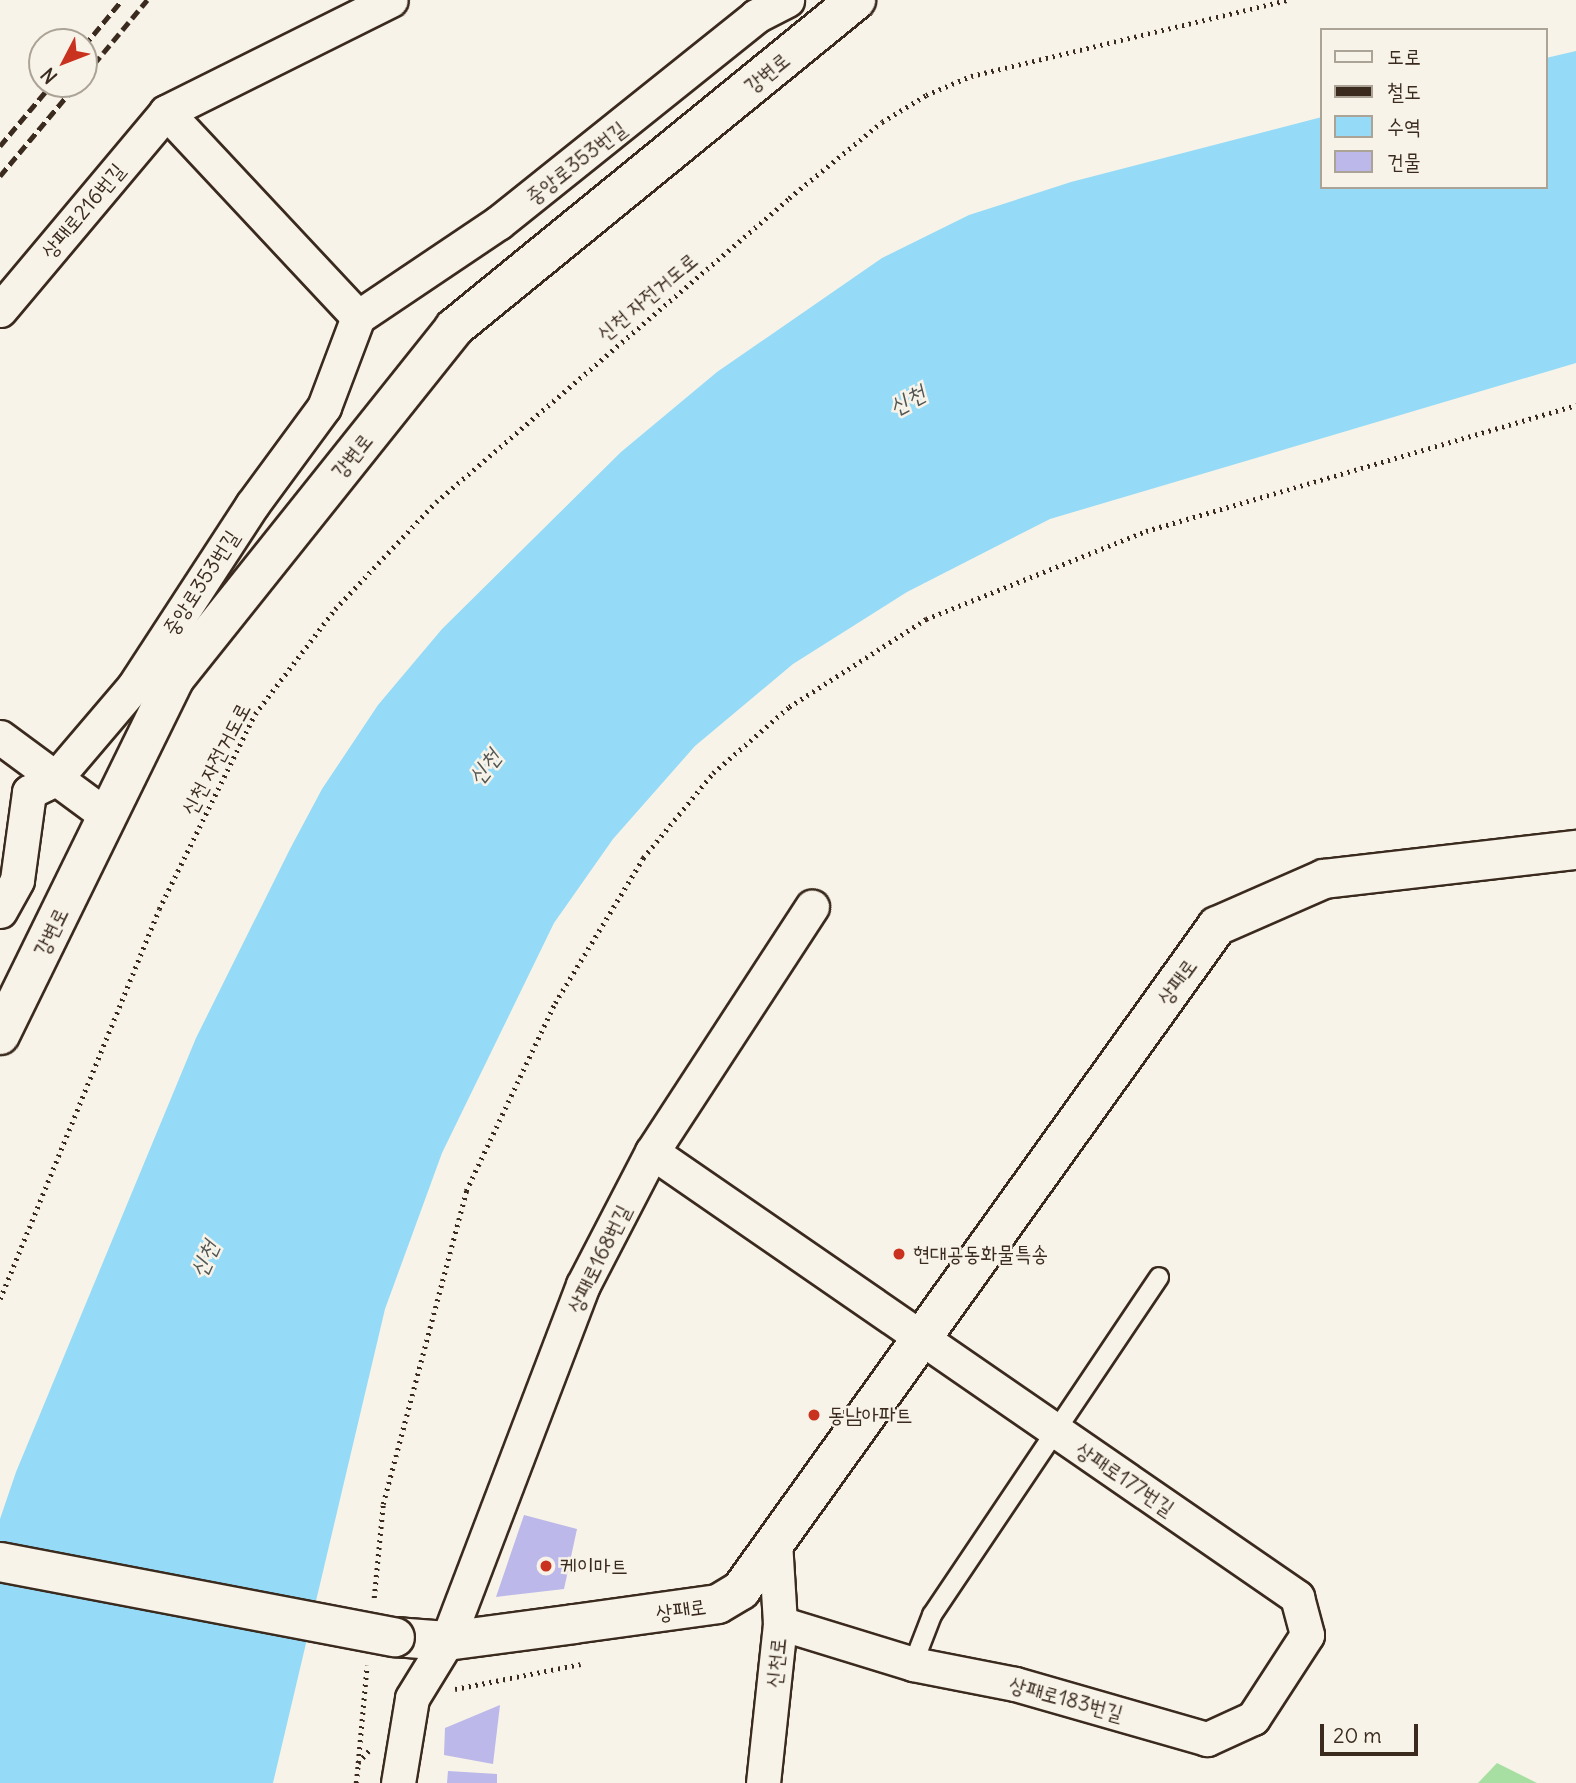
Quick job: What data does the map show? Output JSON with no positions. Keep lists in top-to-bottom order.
{
  "streets": {
    "main road": ["강변로", "상패로"],
    "street": [
      "중앙로353번길",
      "상패로216번길",
      "상패로168번길",
      "상패로177번길",
      "신천로",
      "상패로183번길"
    ],
    "path": ["신천 자전거도로"]
  },
  "crossings": [
    ["상패로", "상패로168번길"],
    ["상패로", "상패로177번길"],
    ["상패로", "신천로"],
    ["상패로177번길", "상패로183번길"],
    ["신천로", "상패로183번길"]
  ],
  "water": ["신천"],
  "places": ["현대공동화물특송", "동남아파트", "케이마트"],
  "legend": [
    "도로",
    "철도",
    "수역",
    "건물"
  ],
  "scale_bar": "20 m",
  "north": "bottom left"
}
